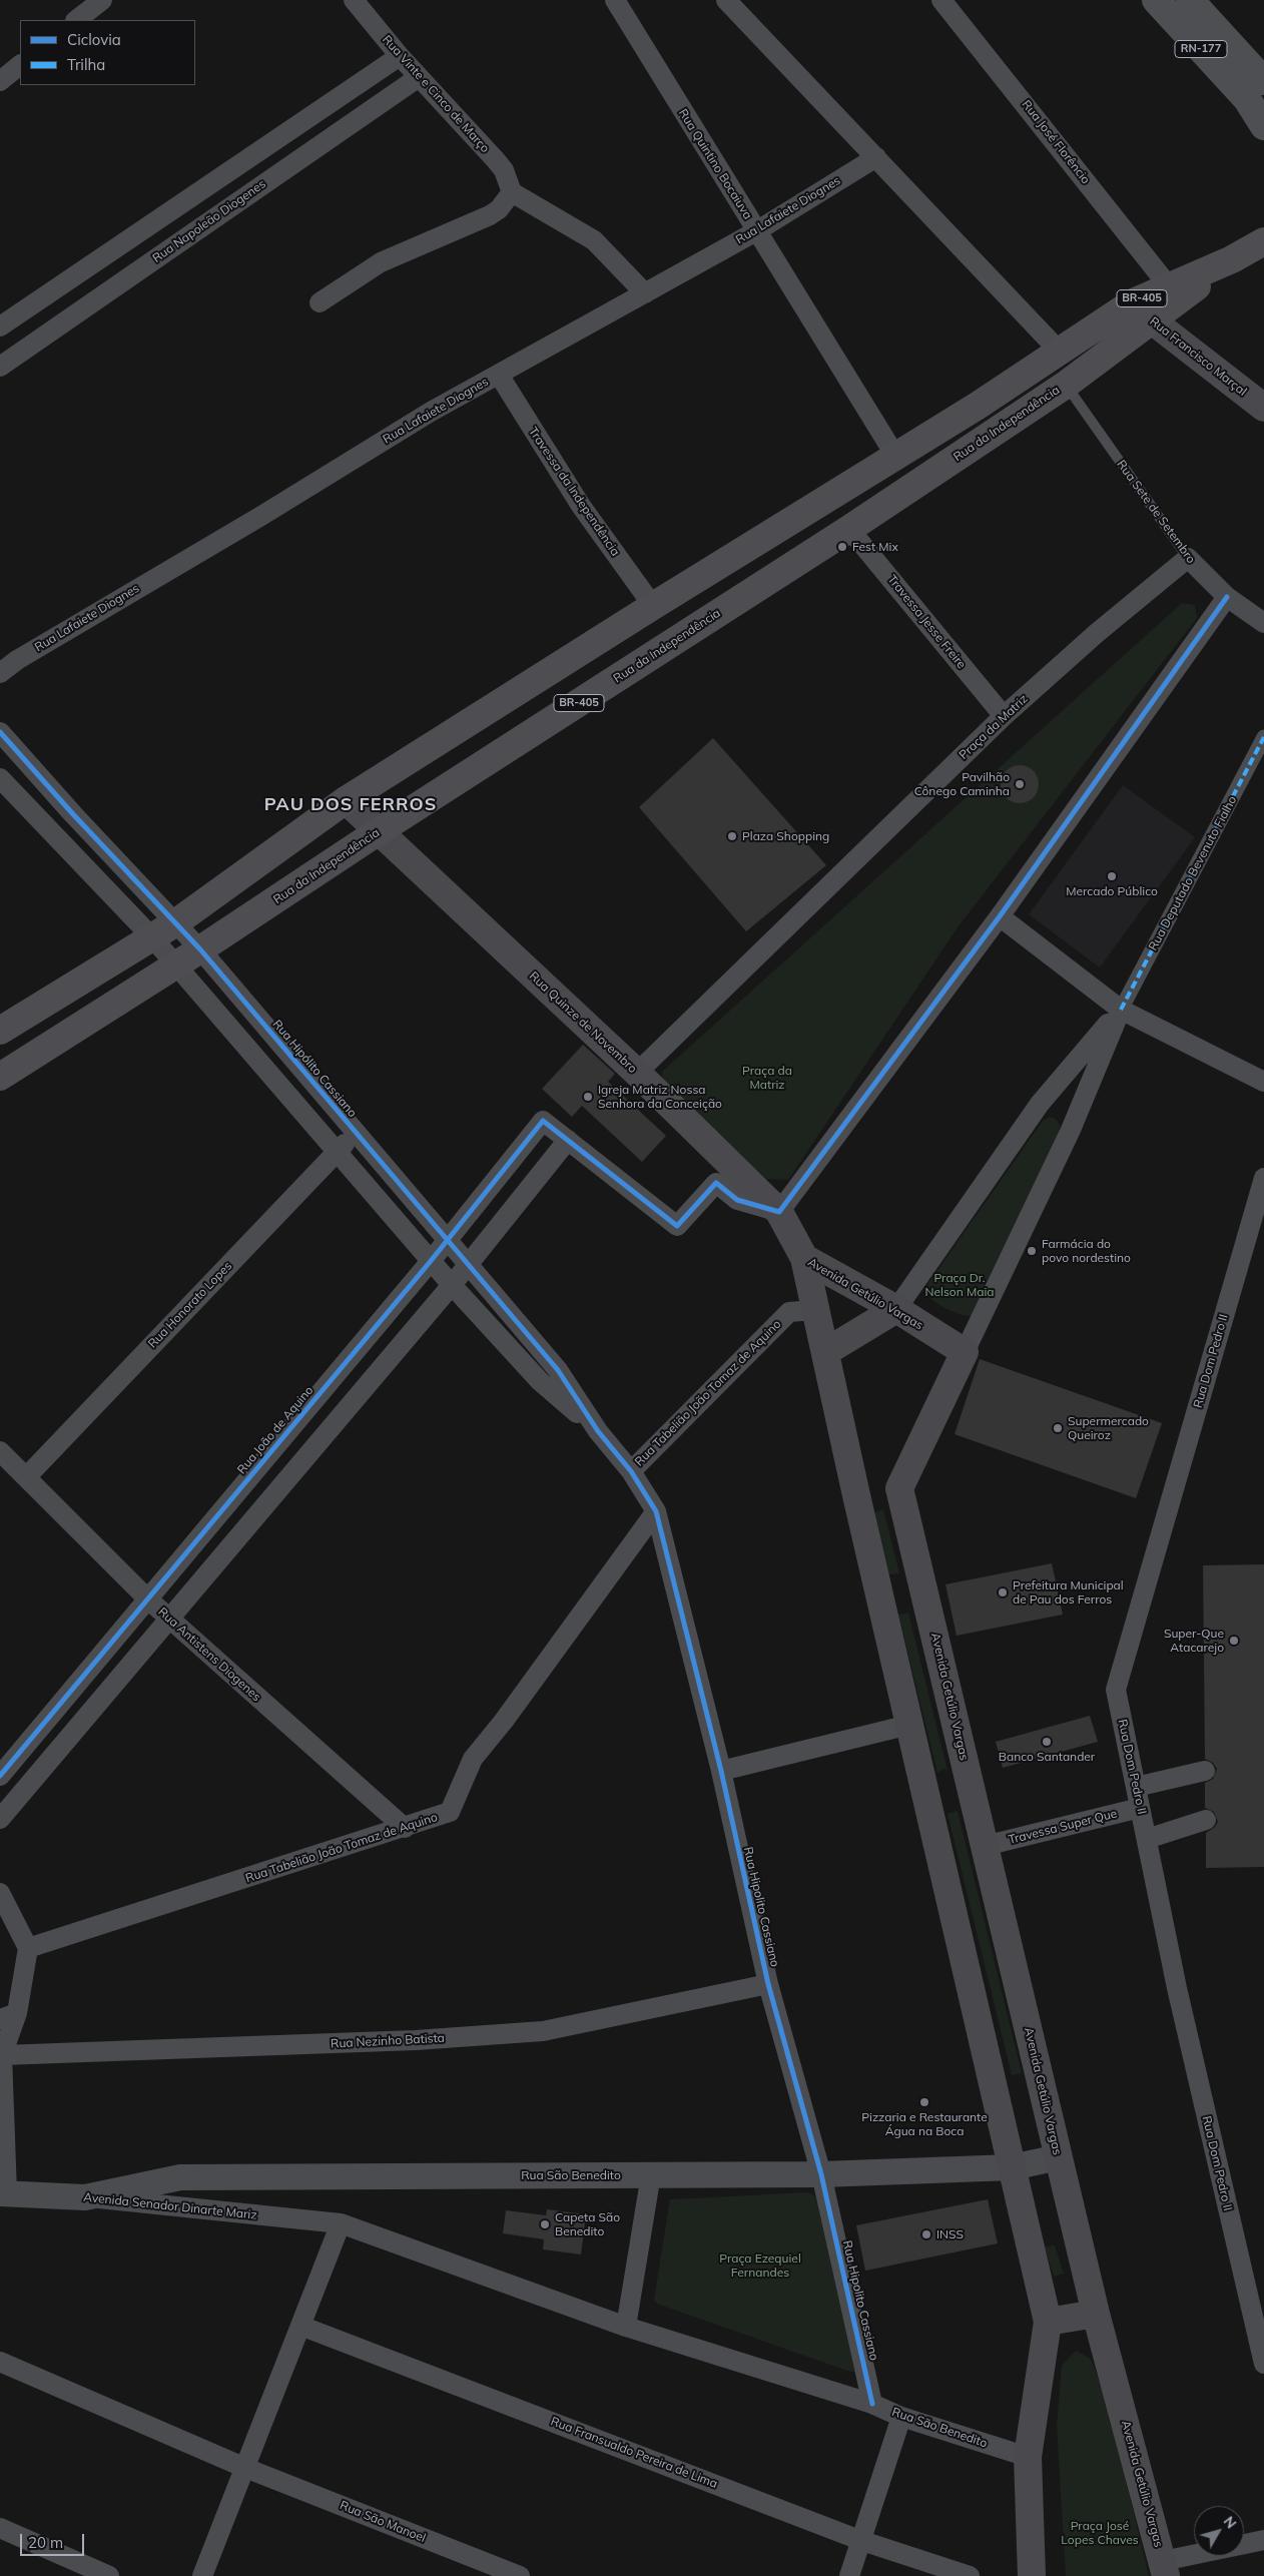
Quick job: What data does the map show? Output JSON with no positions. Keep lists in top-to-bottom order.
{
  "streets": {
    "highway": ["BR-405", "Rua da Independência"],
    "main road": [
      "RN-177",
      "Rua Francisco Marçal",
      "Rua Quinze de Novembro",
      "Avenida Getúlio Vargas"
    ],
    "street": [
      "Rua Vinte e Cinco de Março",
      "Rua José Florêncio",
      "Rua Quintino Bocaiuva",
      "Rua Lafaiete Diognes",
      "Rua Napoleão Diogenes",
      "Travessa da Independência",
      "Rua Sete de Setembro",
      "Travessa Jesse Freire",
      "Praça da Matriz",
      "Rua Deputado Bevenuto Fialho",
      "Rua Hipólito Cassiano",
      "Rua Honorato Lopes",
      "Rua Dom Pedro II",
      "Rua Tabelião João Tomaz de Aquino",
      "Rua João de Aquino",
      "Rua Antistens Diogenes",
      "Travessa Super Que",
      "Rua Hipolito Cassiano",
      "Rua Nezinho Batista",
      "Rua São Benedito",
      "Avenida Senador Dinarte Mariz",
      "Rua Fransualdo Pereira de Lima",
      "Rua São Manoel"
    ]
  },
  "crossings": [
    ["Rua Vinte e Cinco de Março", "Rua Napoleão Diogenes"],
    ["Rua José Florêncio", "BR-405"],
    ["Rua Quintino Bocaiuva", "Rua Lafaiete Diognes"],
    ["Rua Quintino Bocaiuva", "BR-405"],
    ["Rua Lafaiete Diognes", "Travessa da Independência"],
    ["BR-405", "Rua Francisco Marçal"],
    ["BR-405", "Rua da Independência"],
    ["BR-405", "Travessa da Independência"],
    ["BR-405", "Rua Quinze de Novembro"],
    ["BR-405", "Rua Hipólito Cassiano"],
    ["Rua Francisco Marçal", "Rua da Independência"],
    ["Rua da Independência", "Rua Sete de Setembro"],
    ["Rua da Independência", "Travessa Jesse Freire"],
    ["Rua da Independência", "Rua Quinze de Novembro"],
    ["Rua da Independência", "Rua Hipólito Cassiano"],
    ["Rua Sete de Setembro", "Praça da Matriz"],
    ["Travessa Jesse Freire", "Praça da Matriz"],
    ["Praça da Matriz", "Rua Quinze de Novembro"],
    ["Rua Quinze de Novembro", "Avenida Getúlio Vargas"],
    ["Rua Hipólito Cassiano", "Rua Honorato Lopes"],
    ["Rua Hipólito Cassiano", "Rua João de Aquino"],
    ["Rua Hipólito Cassiano", "Rua Hipolito Cassiano"],
    ["Avenida Getúlio Vargas", "Rua Tabelião João Tomaz de Aquino"],
    ["Avenida Getúlio Vargas", "Travessa Super Que"],
    ["Avenida Getúlio Vargas", "Rua São Benedito"],
    ["Rua Honorato Lopes", "Rua Antistens Diogenes"],
    ["Rua Dom Pedro II", "Travessa Super Que"],
    ["Rua Tabelião João Tomaz de Aquino", "Rua Antistens Diogenes"],
    ["Rua Tabelião João Tomaz de Aquino", "Rua Hipolito Cassiano"],
    ["Rua João de Aquino", "Rua Antistens Diogenes"],
    ["Rua Hipolito Cassiano", "Rua Nezinho Batista"],
    ["Rua Hipolito Cassiano", "Rua São Benedito"],
    ["Rua São Benedito", "Avenida Senador Dinarte Mariz"]
  ],
  "districts": ["PAU DOS FERROS"],
  "parks": [
    "Praça da Matriz",
    "Praça Dr. Nelson Maia",
    "Praça Ezequiel Fernandes",
    "Praça José Lopes Chaves"
  ],
  "places": [
    "Fest Mix",
    "Pavilhão Cônego Caminha",
    "Plaza Shopping",
    "Mercado Público",
    "Igreja Matriz Nossa Senhora da Conceição",
    "Farmácia do povo nordestino",
    "Supermercado Queiroz",
    "Prefeitura Municipal de Pau dos Ferros",
    "Super-Que Atacarejo",
    "Banco Santander",
    "Pizzaria e Restaurante Água na Boca",
    "Capeta São Benedito",
    "INSS"
  ],
  "legend": ["Ciclovia", "Trilha"],
  "scale_bar": "20 m",
  "north": "top right"
}
